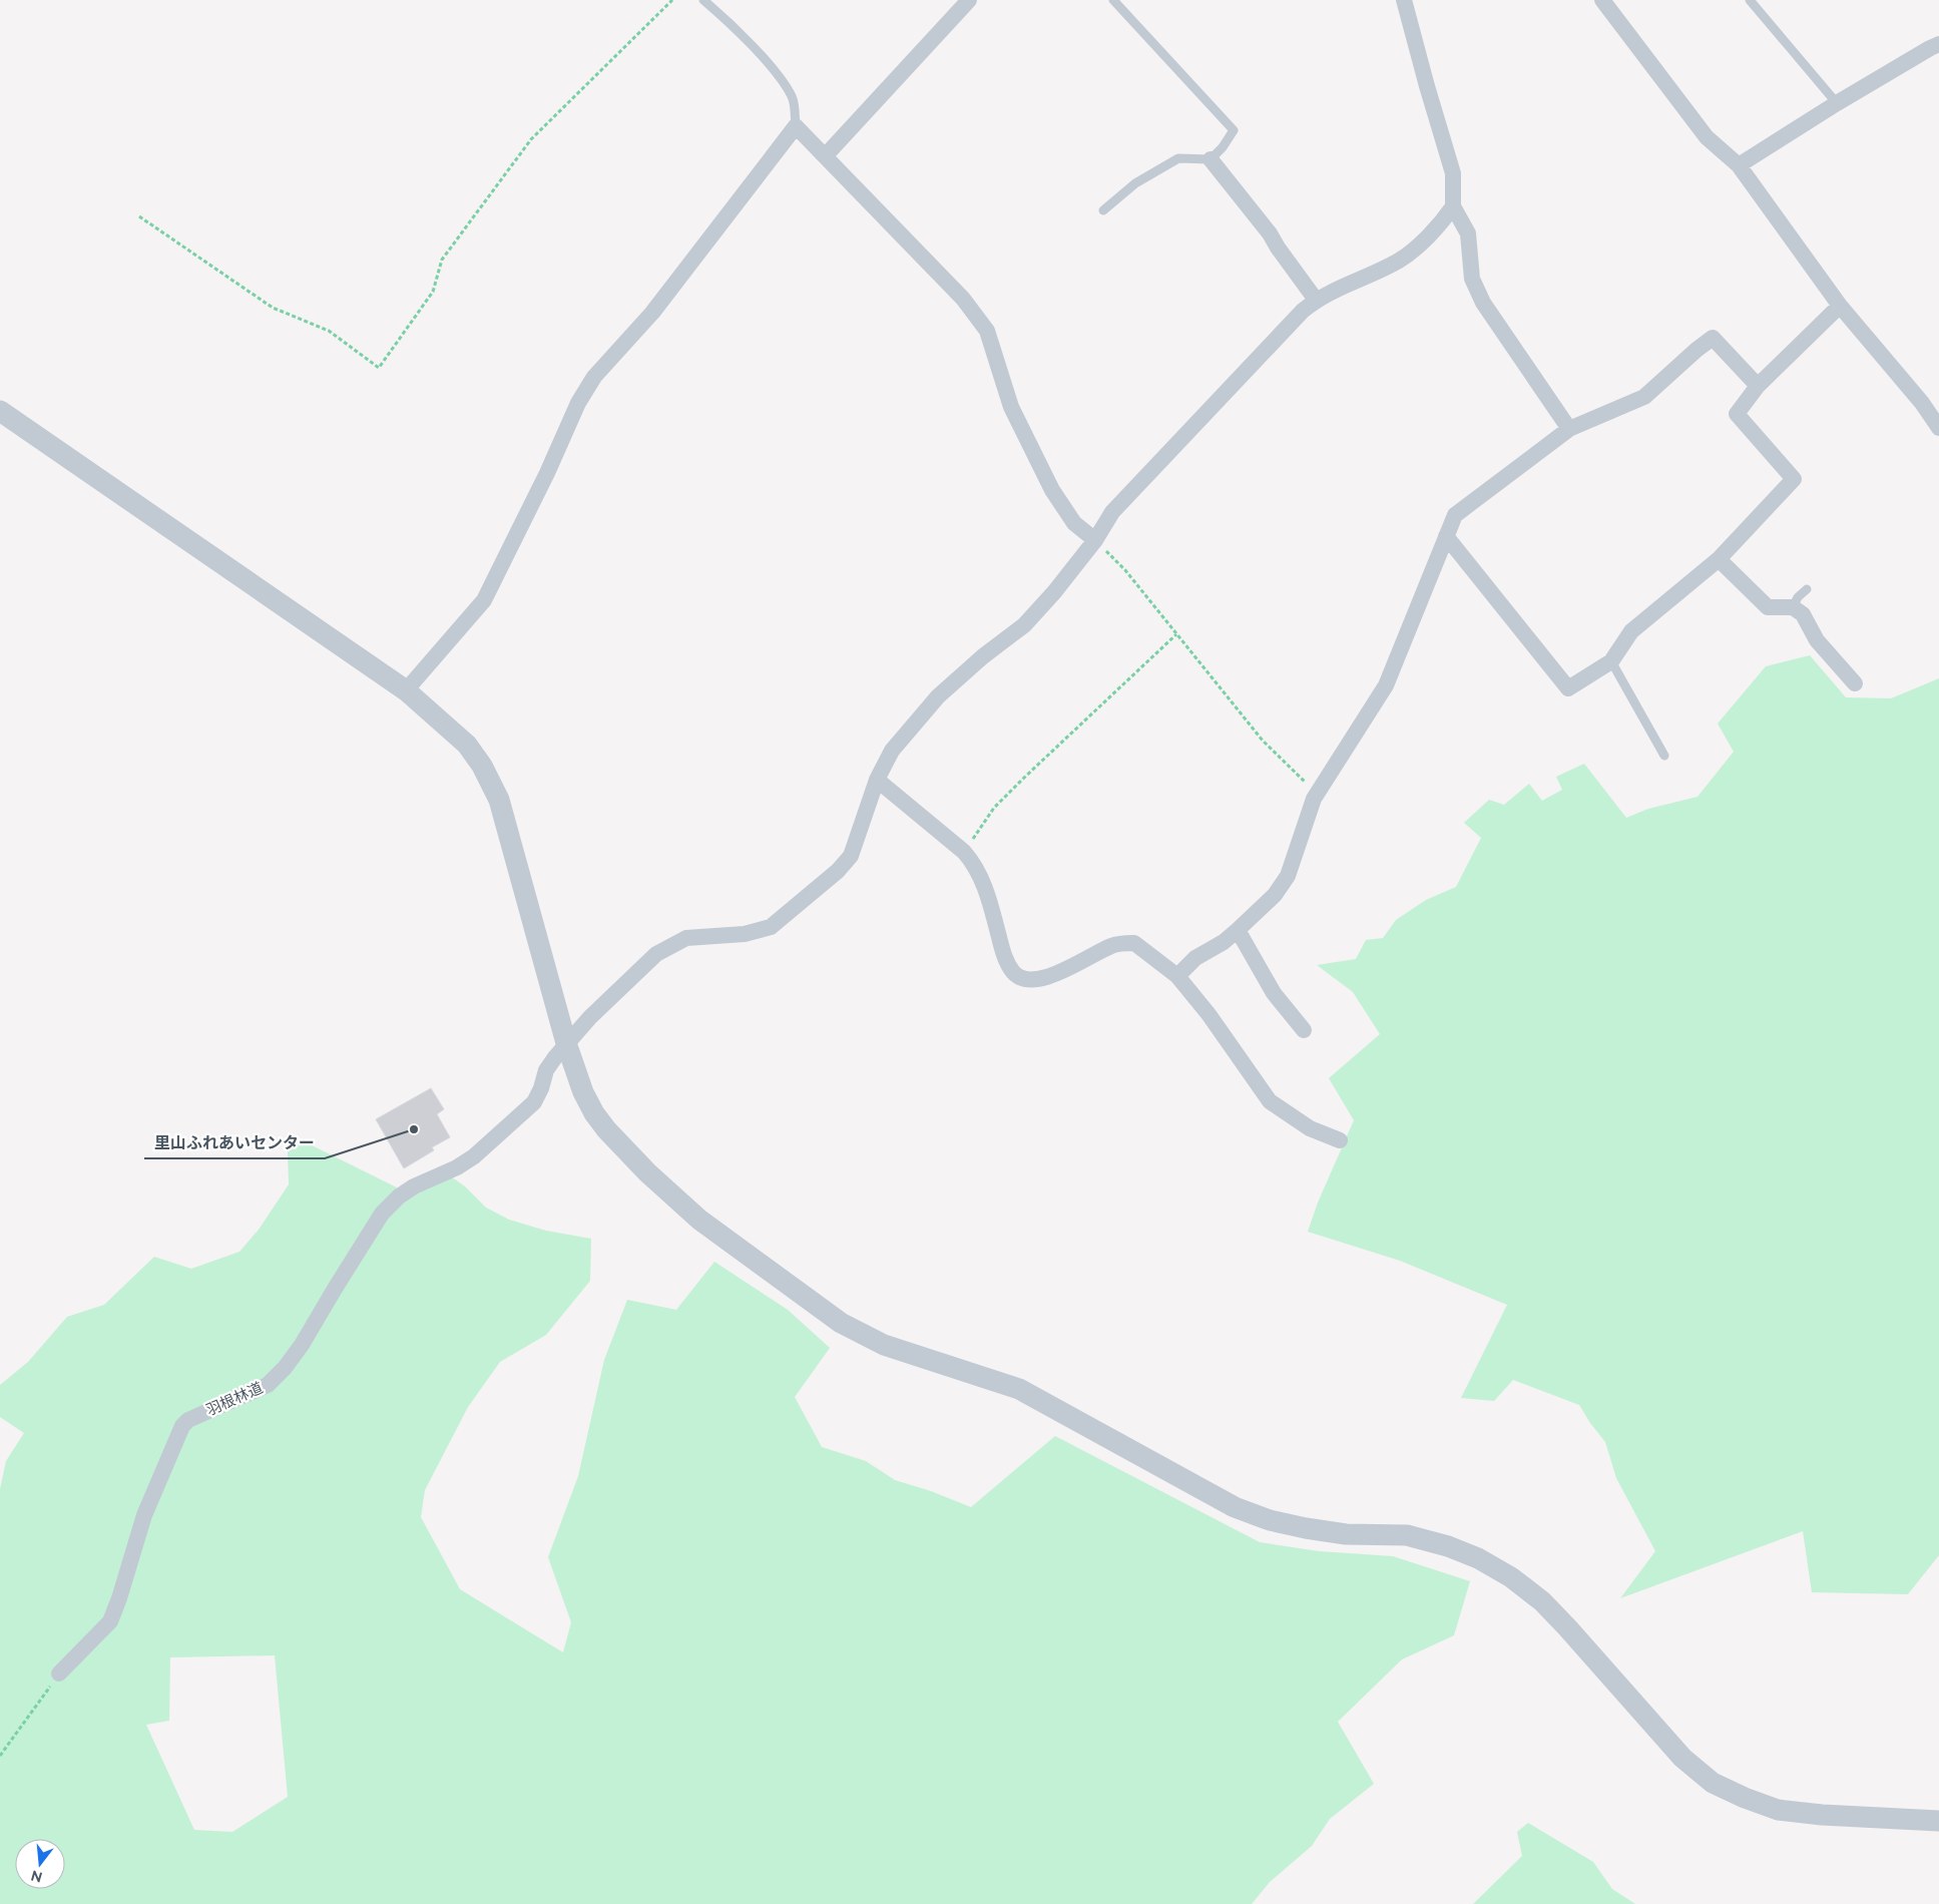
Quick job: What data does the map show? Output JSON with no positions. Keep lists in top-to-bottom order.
{
  "streets": {
    "street": ["羽根林道"]
  },
  "places": ["里山ふれあいセンター"],
  "north": "bottom"
}
